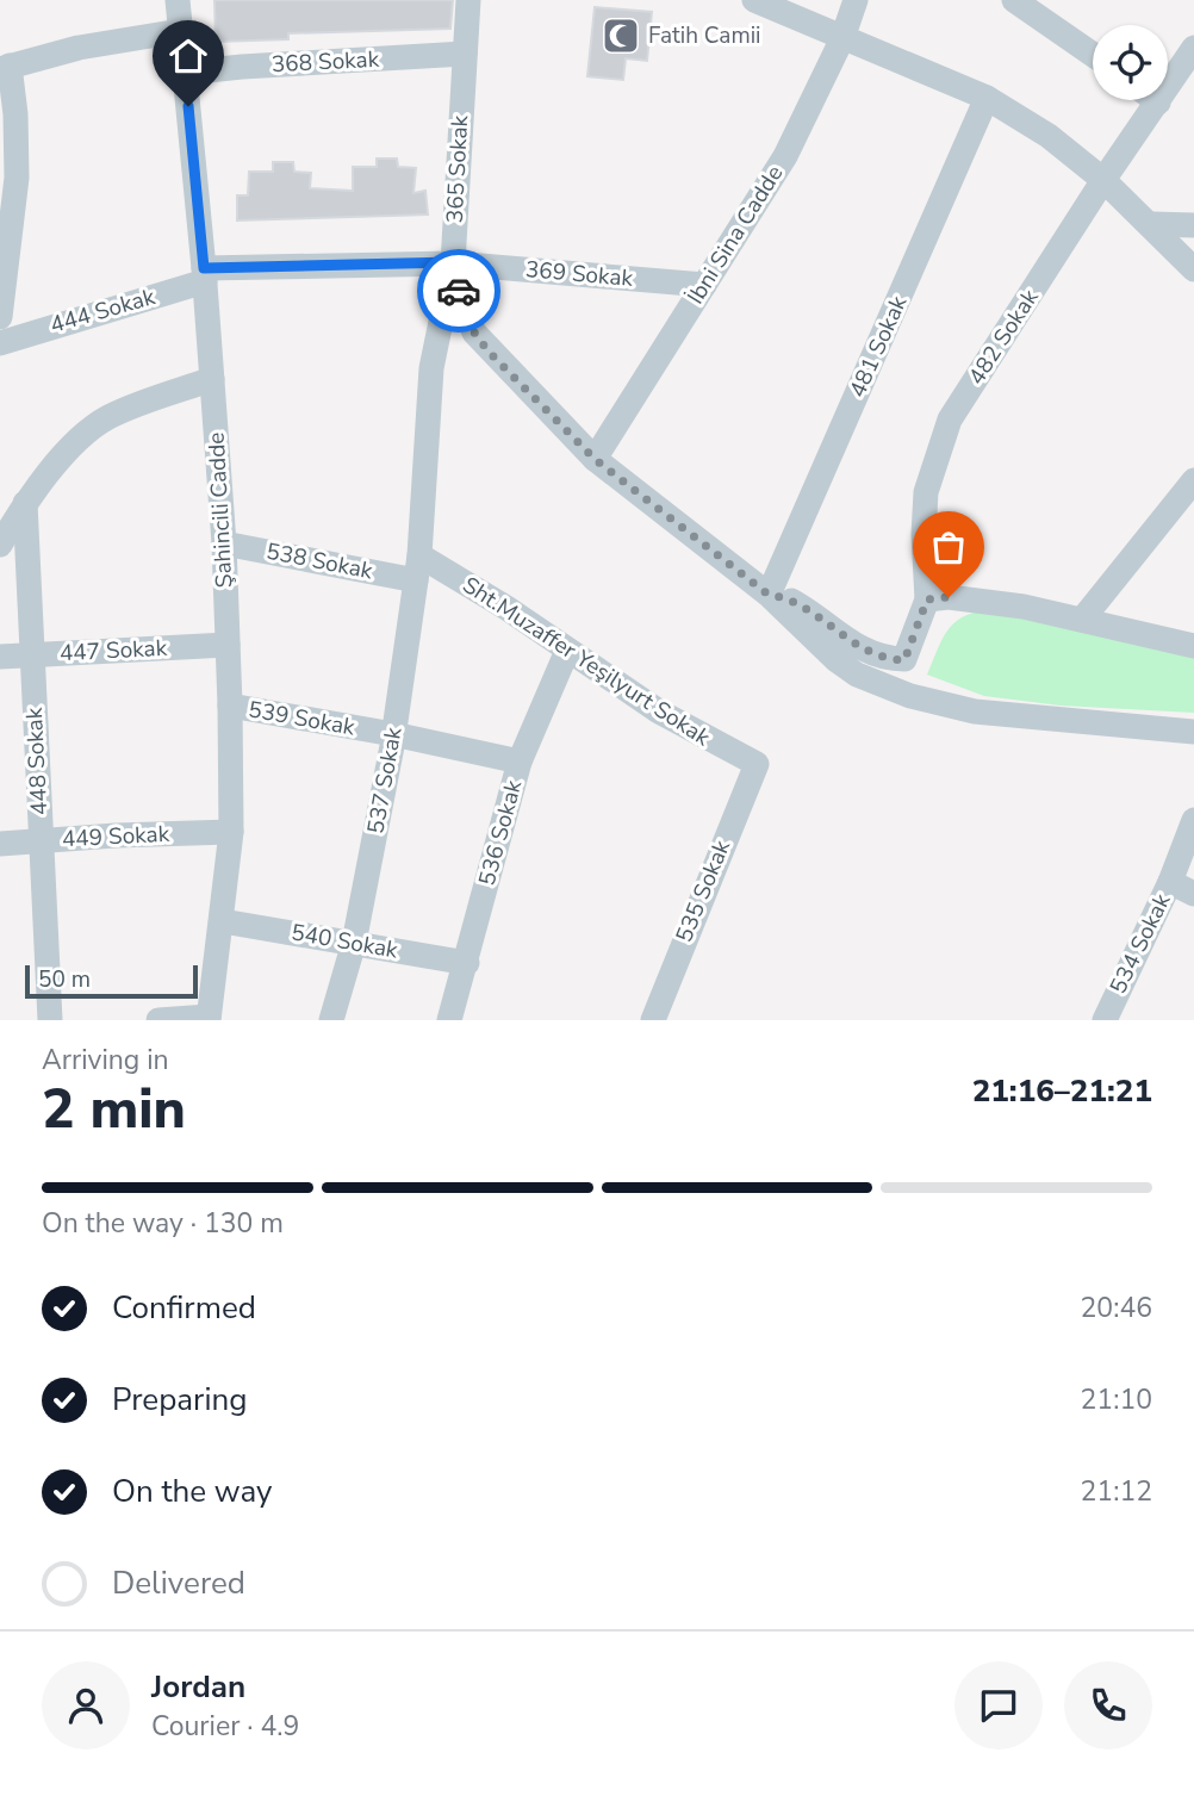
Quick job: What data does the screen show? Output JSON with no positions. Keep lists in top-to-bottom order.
{
  "streets": {
    "street": [
      "368 Sokak",
      "365 Sokak",
      "İbni Sina Cadde",
      "369 Sokak",
      "444 Sokak",
      "482 Sokak",
      "481 Sokak",
      "Şahincili Cadde",
      "538 Sokak",
      "447 Sokak",
      "Sht.Muzaffer Yeşilyurt Sokak",
      "539 Sokak",
      "448 Sokak",
      "537 Sokak",
      "536 Sokak",
      "449 Sokak",
      "535 Sokak",
      "540 Sokak",
      "534 Sokak"
    ]
  },
  "crossings": [
    ["368 Sokak", "365 Sokak"],
    ["368 Sokak", "Şahincili Cadde"],
    ["365 Sokak", "369 Sokak"],
    ["365 Sokak", "538 Sokak"],
    ["365 Sokak", "Sht.Muzaffer Yeşilyurt Sokak"],
    ["365 Sokak", "537 Sokak"],
    ["İbni Sina Cadde", "369 Sokak"],
    ["369 Sokak", "444 Sokak"],
    ["369 Sokak", "Şahincili Cadde"],
    ["444 Sokak", "Şahincili Cadde"],
    ["482 Sokak", "481 Sokak"],
    ["Şahincili Cadde", "538 Sokak"],
    ["Şahincili Cadde", "447 Sokak"],
    ["Şahincili Cadde", "539 Sokak"],
    ["Şahincili Cadde", "449 Sokak"],
    ["Şahincili Cadde", "540 Sokak"],
    ["538 Sokak", "Sht.Muzaffer Yeşilyurt Sokak"],
    ["538 Sokak", "537 Sokak"],
    ["447 Sokak", "448 Sokak"],
    ["Sht.Muzaffer Yeşilyurt Sokak", "537 Sokak"],
    ["Sht.Muzaffer Yeşilyurt Sokak", "536 Sokak"],
    ["Sht.Muzaffer Yeşilyurt Sokak", "535 Sokak"],
    ["539 Sokak", "537 Sokak"],
    ["539 Sokak", "536 Sokak"],
    ["448 Sokak", "449 Sokak"],
    ["537 Sokak", "540 Sokak"],
    ["536 Sokak", "540 Sokak"]
  ],
  "places": {
    "mosque": ["Fatih Camii"]
  },
  "scale_bar": "50 m",
  "page": {
    "scale": "50 m",
    "heading": ["2 min", "Arriving in", "21:16–21:21"],
    "panel": ["Jordan", "Courier · 4.9"],
    "bar": "On the way · 130 m",
    "list": [
      ["Confirmed", "20:46"],
      ["Preparing", "21:10"],
      ["On the way", "21:12"],
      "Delivered"
    ]
  }
}
